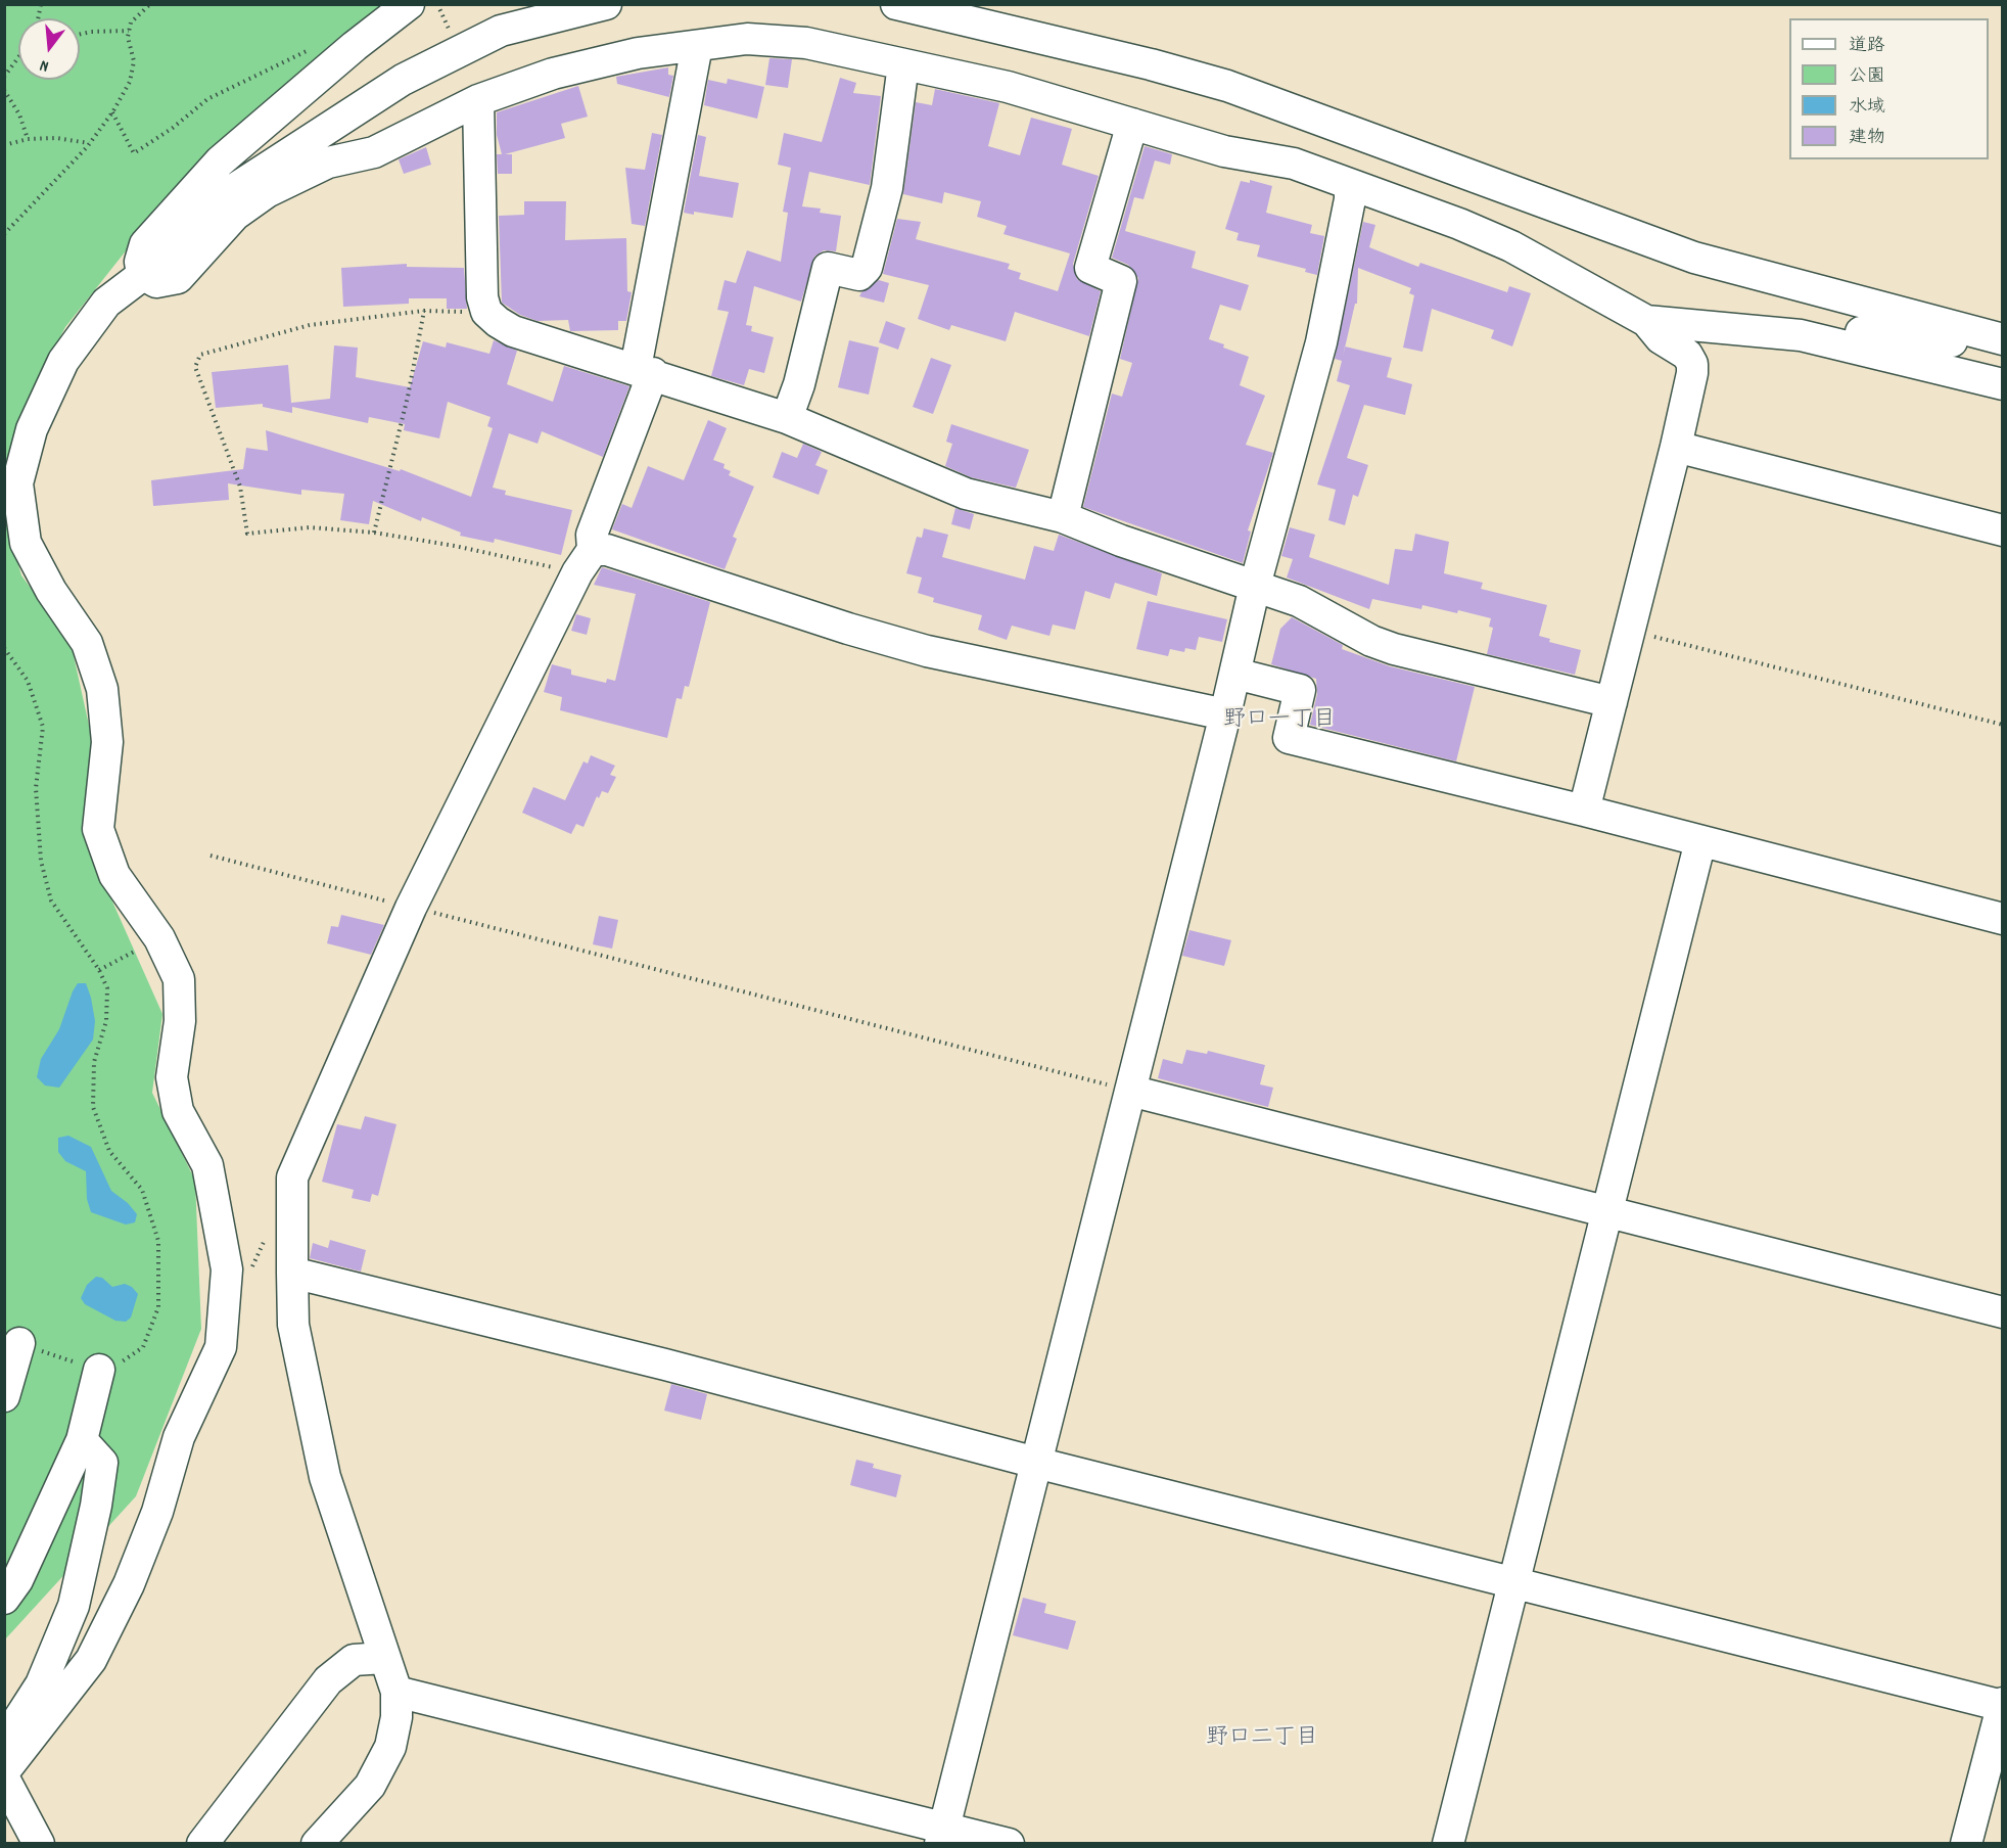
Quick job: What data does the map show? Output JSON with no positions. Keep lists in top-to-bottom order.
{
  "districts": ["野口一丁目", "野口二丁目"],
  "legend": [
    "道路",
    "公園",
    "水域",
    "建物"
  ],
  "north": "bottom"
}
